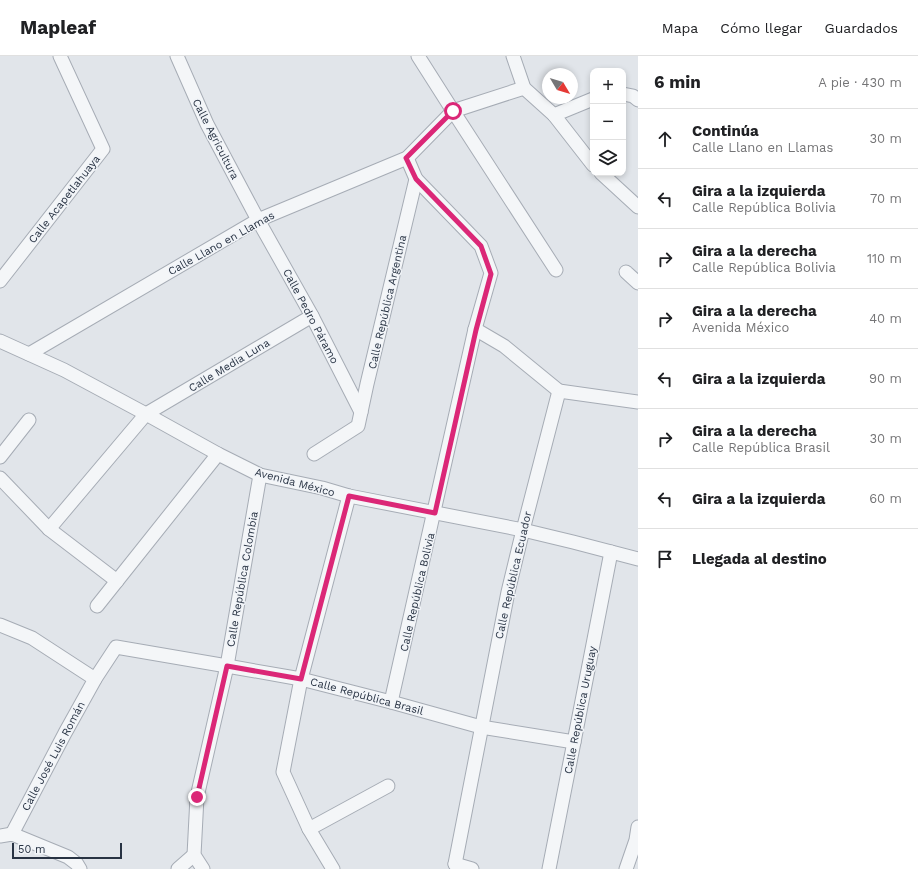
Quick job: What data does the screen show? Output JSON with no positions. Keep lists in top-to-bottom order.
{
  "streets": {
    "street": [
      "Calle Agricultura",
      "Calle Acapetlahuaya",
      "Calle Llano en Llamas",
      "Calle República Argentina",
      "Calle Pedro Páramo",
      "Calle Media Luna",
      "Avenida México",
      "Calle República Ecuador",
      "Calle República Colombia",
      "Calle República Bolivia",
      "Calle República Brasil",
      "Calle República Uruguay",
      "Calle José Luis Román"
    ]
  },
  "crossings": [
    ["Calle Agricultura", "Calle Llano en Llamas"],
    ["Calle Agricultura", "Calle Pedro Páramo"],
    ["Calle Llano en Llamas", "Calle Pedro Páramo"],
    ["Calle Llano en Llamas", "Avenida México"],
    ["Calle Llano en Llamas", "Calle República Bolivia"],
    ["Calle República Argentina", "Calle Pedro Páramo"],
    ["Calle República Argentina", "Calle República Bolivia"],
    ["Calle Pedro Páramo", "Calle Media Luna"],
    ["Calle Media Luna", "Avenida México"],
    ["Avenida México", "Calle República Ecuador"],
    ["Avenida México", "Calle República Colombia"],
    ["Avenida México", "Calle República Bolivia"],
    ["Avenida México", "Calle República Uruguay"],
    ["Calle República Ecuador", "Calle República Brasil"],
    ["Calle República Colombia", "Calle República Brasil"],
    ["Calle República Bolivia", "Calle República Brasil"],
    ["Calle República Brasil", "Calle República Uruguay"],
    ["Calle República Brasil", "Calle José Luis Román"]
  ],
  "scale_bar": "50 m",
  "north": "bottom right",
  "page": {
    "header": "Mapleaf",
    "nav": ["Mapa", "Cómo llegar", "Guardados"],
    "heading": ["6 min", "A pie · 430 m"],
    "map_buttons": ["+", "−"],
    "list": [
      ["Continúa", "Calle Llano en Llamas", "30 m"],
      ["Gira a la izquierda", "Calle República Bolivia", "70 m"],
      ["Gira a la derecha", "Calle República Bolivia", "110 m"],
      ["Gira a la derecha", "Avenida México", "40 m"],
      ["Gira a la izquierda", "90 m"],
      ["Gira a la derecha", "Calle República Brasil", "30 m"],
      ["Gira a la izquierda", "60 m"],
      "Llegada al destino"
    ],
    "scale": "50 m"
  }
}
